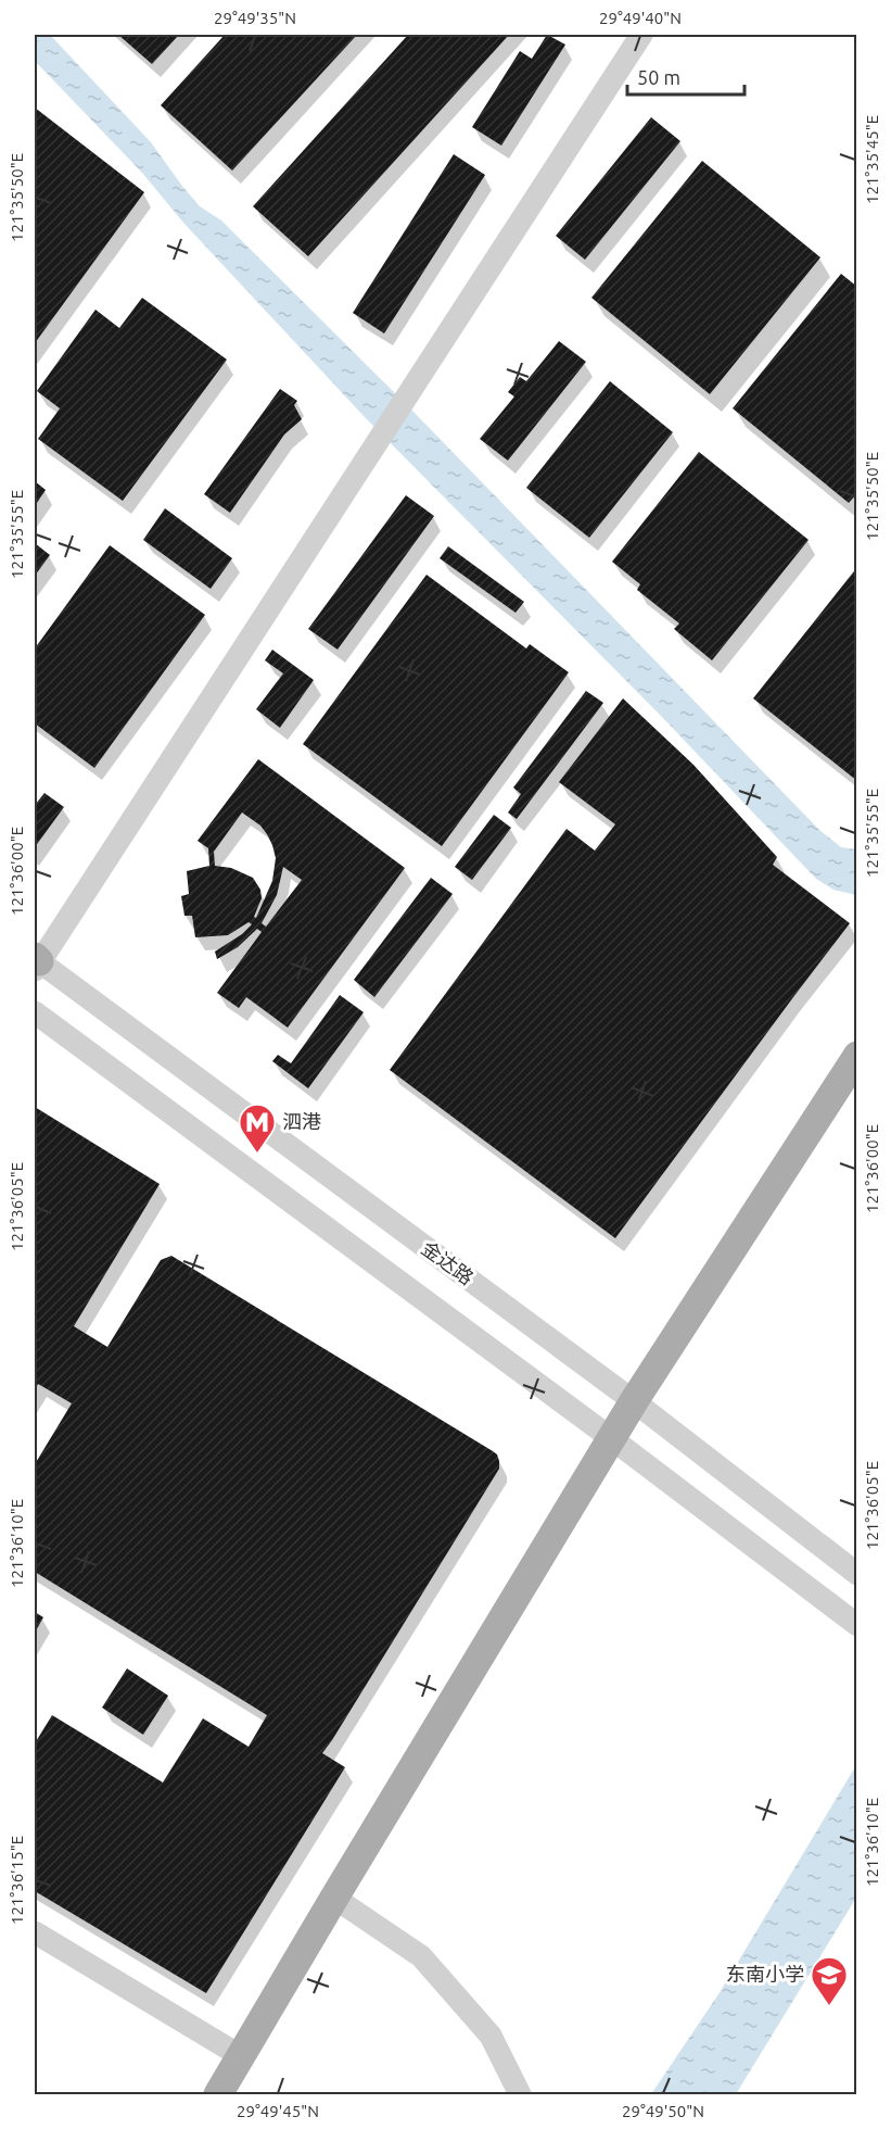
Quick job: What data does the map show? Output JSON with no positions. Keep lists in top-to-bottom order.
{
  "streets": {
    "street": ["金达路"]
  },
  "places": {
    "metro station": ["泗港"],
    "school or university": ["东南小学"]
  },
  "scale_bar": "50 m",
  "coordinates": [
    "29°49'35\"N",
    "29°49'40\"N",
    "121°35'45\"E",
    "121°35'50\"E",
    "121°35'55\"E",
    "121°36'00\"E",
    "121°36'05\"E",
    "121°36'10\"E",
    "121°36'15\"E",
    "29°49'45\"N",
    "29°49'50\"N"
  ]
}
